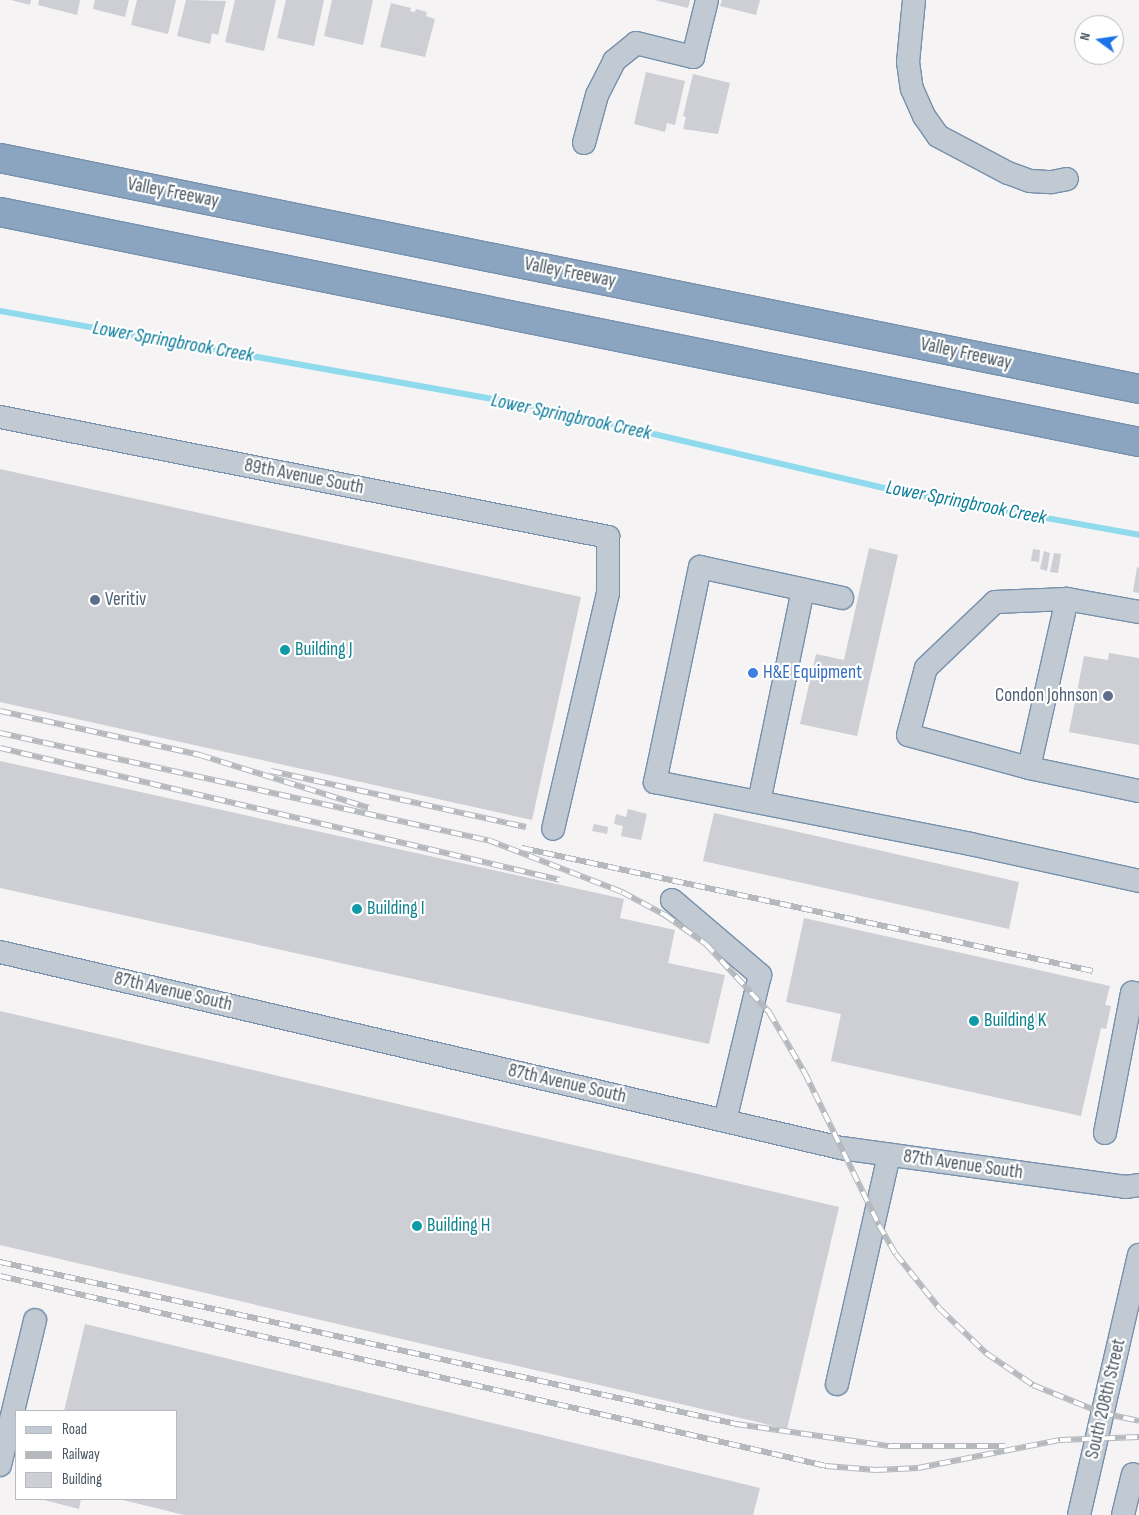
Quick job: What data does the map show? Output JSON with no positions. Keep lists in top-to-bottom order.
{
  "streets": {
    "highway": ["Valley Freeway"],
    "street": ["89th Avenue South", "87th Avenue South", "South 208th Street"]
  },
  "water": ["Lower Springbrook Creek"],
  "places": [
    "Veritiv",
    "Building J",
    "H&E Equipment",
    "Condon Johnson",
    "Building I",
    "Building K",
    "Building H"
  ],
  "legend": ["Road", "Railway", "Building"],
  "north": "left"
}
